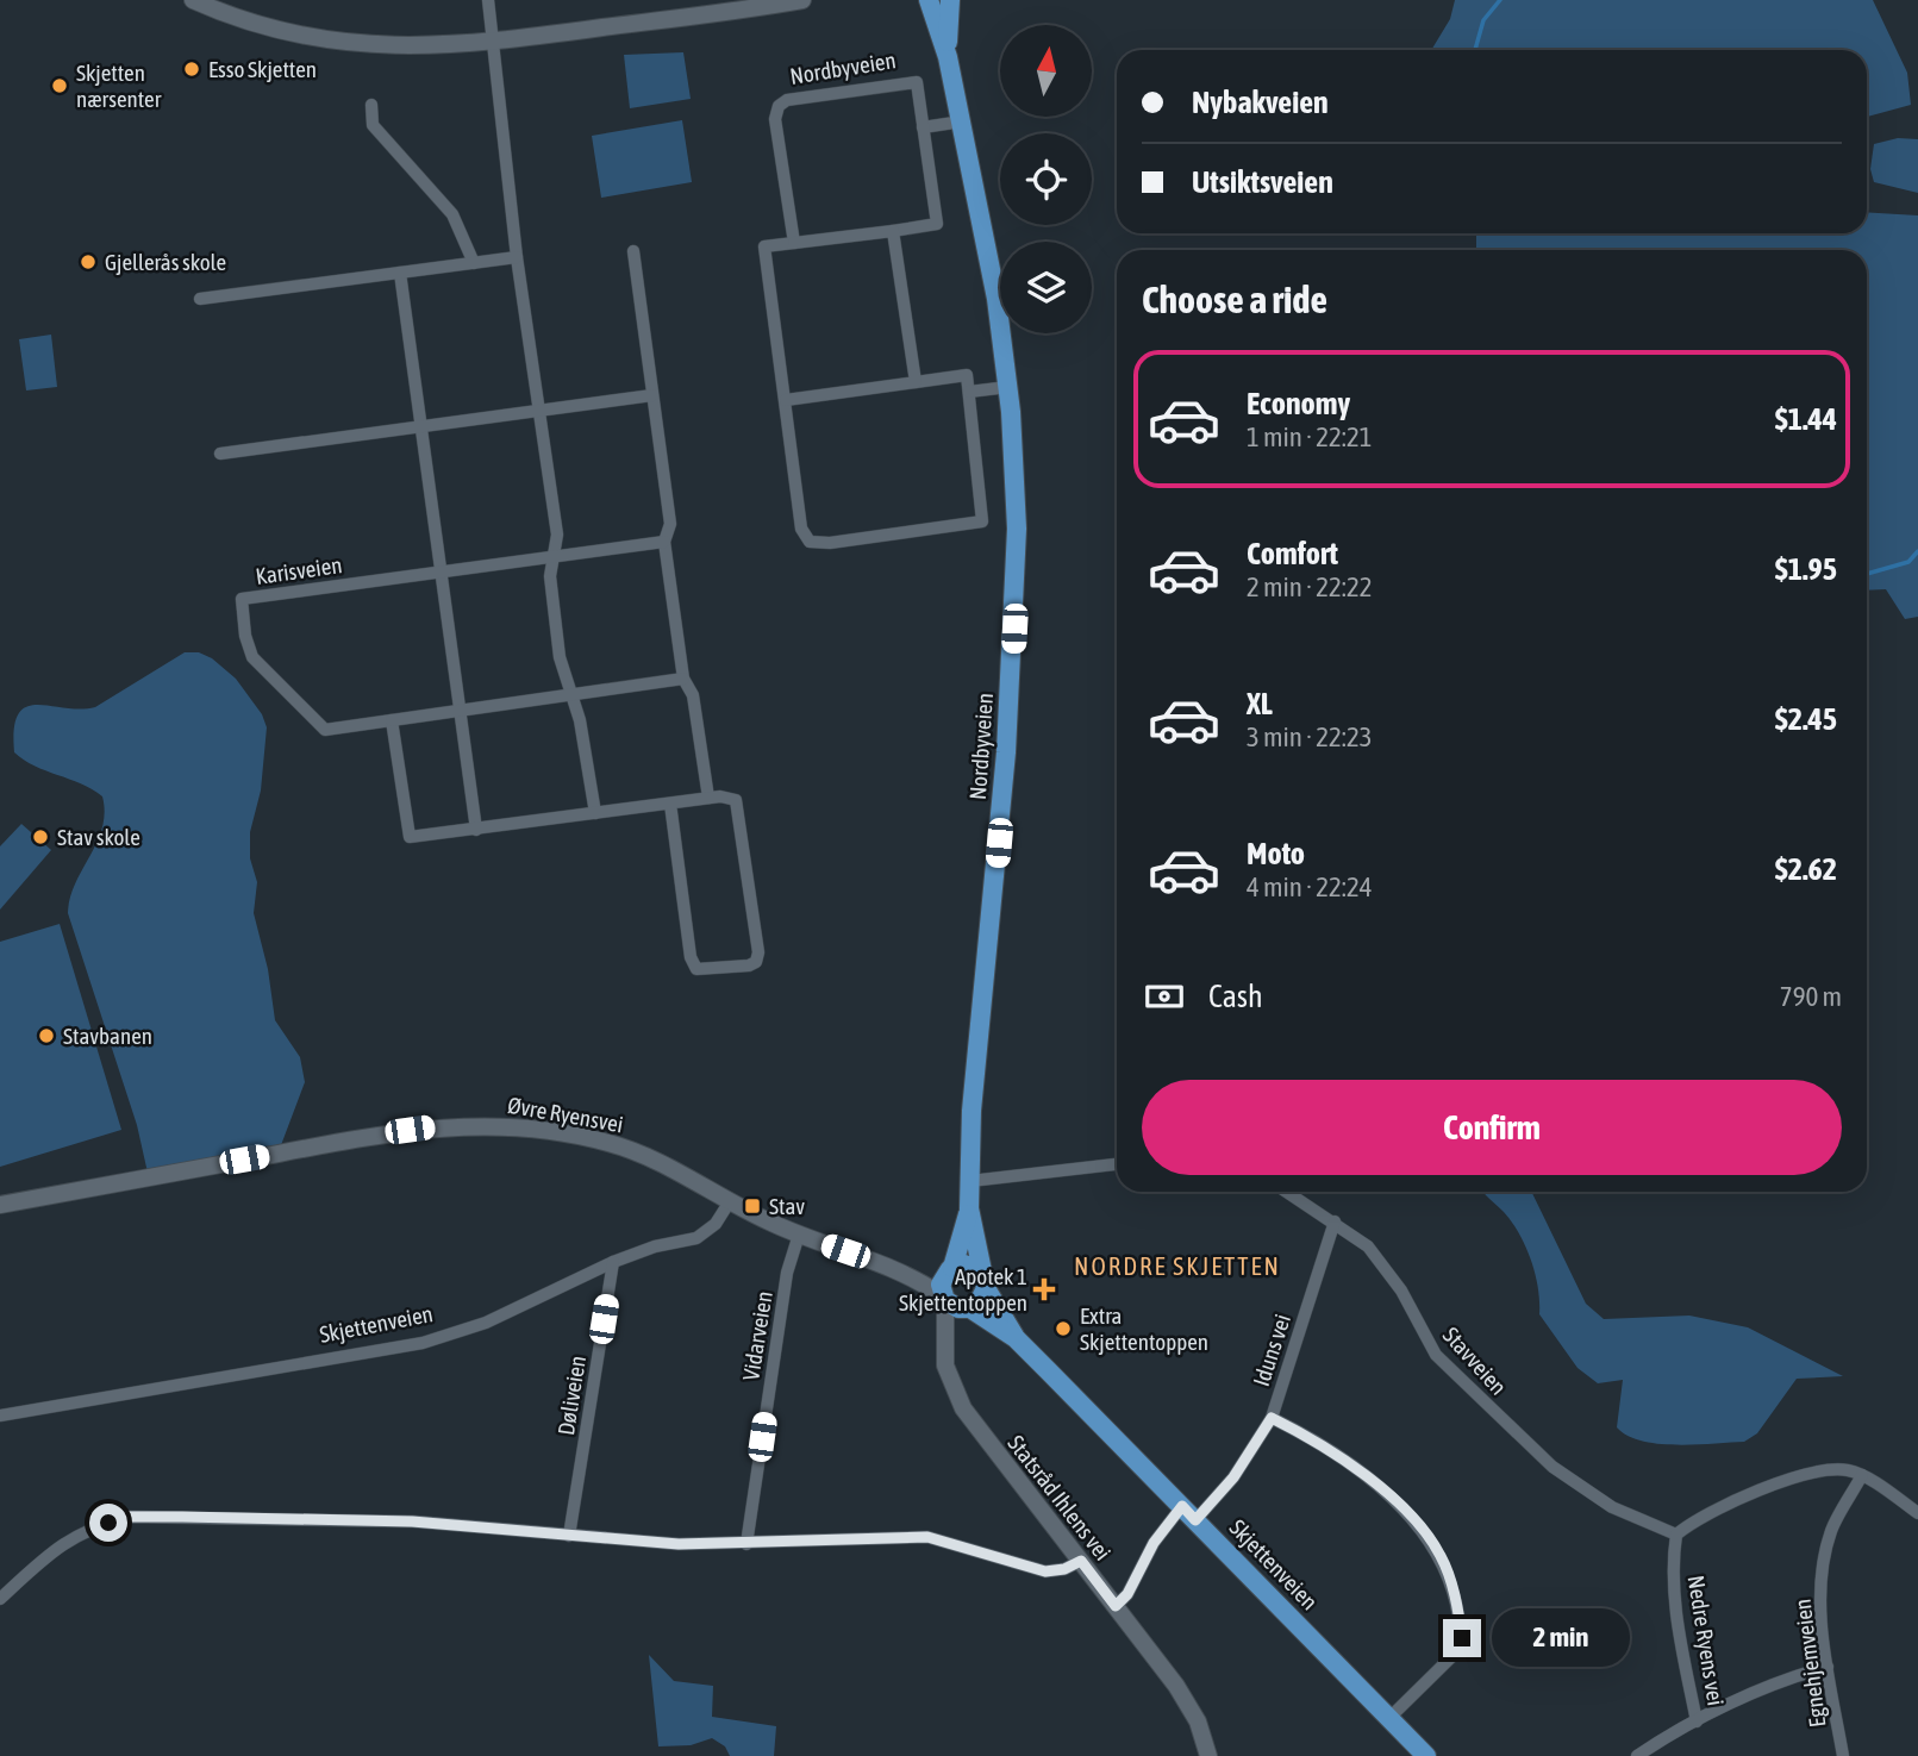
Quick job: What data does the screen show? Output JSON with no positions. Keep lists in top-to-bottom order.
{
  "streets": {
    "main road": ["Nordbyveien", "Skjettenveien"],
    "street": [
      "Karisveien",
      "Øvre Ryensvei",
      "Vidarveien",
      "Iduns vei",
      "Stavveien",
      "Døliveien",
      "Statsråd Ihlens vei",
      "Nedre Ryens vei",
      "Egnehjemveien"
    ]
  },
  "crossings": [
    ["Nordbyveien", "Øvre Ryensvei"],
    ["Nordbyveien", "Skjettenveien"],
    ["Nordbyveien", "Statsråd Ihlens vei"],
    ["Øvre Ryensvei", "Skjettenveien"],
    ["Øvre Ryensvei", "Vidarveien"],
    ["Øvre Ryensvei", "Statsråd Ihlens vei"],
    ["Skjettenveien", "Iduns vei"],
    ["Skjettenveien", "Døliveien"],
    ["Skjettenveien", "Statsråd Ihlens vei"],
    ["Iduns vei", "Stavveien"],
    ["Iduns vei", "Statsråd Ihlens vei"],
    ["Stavveien", "Nedre Ryens vei"]
  ],
  "districts": ["NORDRE SKJETTEN"],
  "places": {
    "other": [
      "Esso Skjetten",
      "Skjetten nærsenter",
      "Gjellerås skole",
      "Stav skole",
      "Stavbanen",
      "Extra Skjettentoppen"
    ],
    "transit": ["Stav"],
    "health": ["Apotek 1 Skjettentoppen"]
  },
  "north": "top",
  "page": {
    "banner": ["Nybakveien", "Utsiktsveien"],
    "heading": "Choose a ride",
    "list": [
      {
        "name": "Economy",
        "note": "1 min · 22:21",
        "value": "$1.44"
      },
      {
        "name": "Comfort",
        "note": "2 min · 22:22",
        "value": "$1.95"
      },
      {
        "name": "XL",
        "note": "3 min · 22:23",
        "value": "$2.45"
      },
      {
        "name": "Moto",
        "note": "4 min · 22:24",
        "value": "$2.62"
      }
    ],
    "pay": ["Cash", "790 m"],
    "buttons": "Confirm",
    "bubble": "2 min"
  }
}
